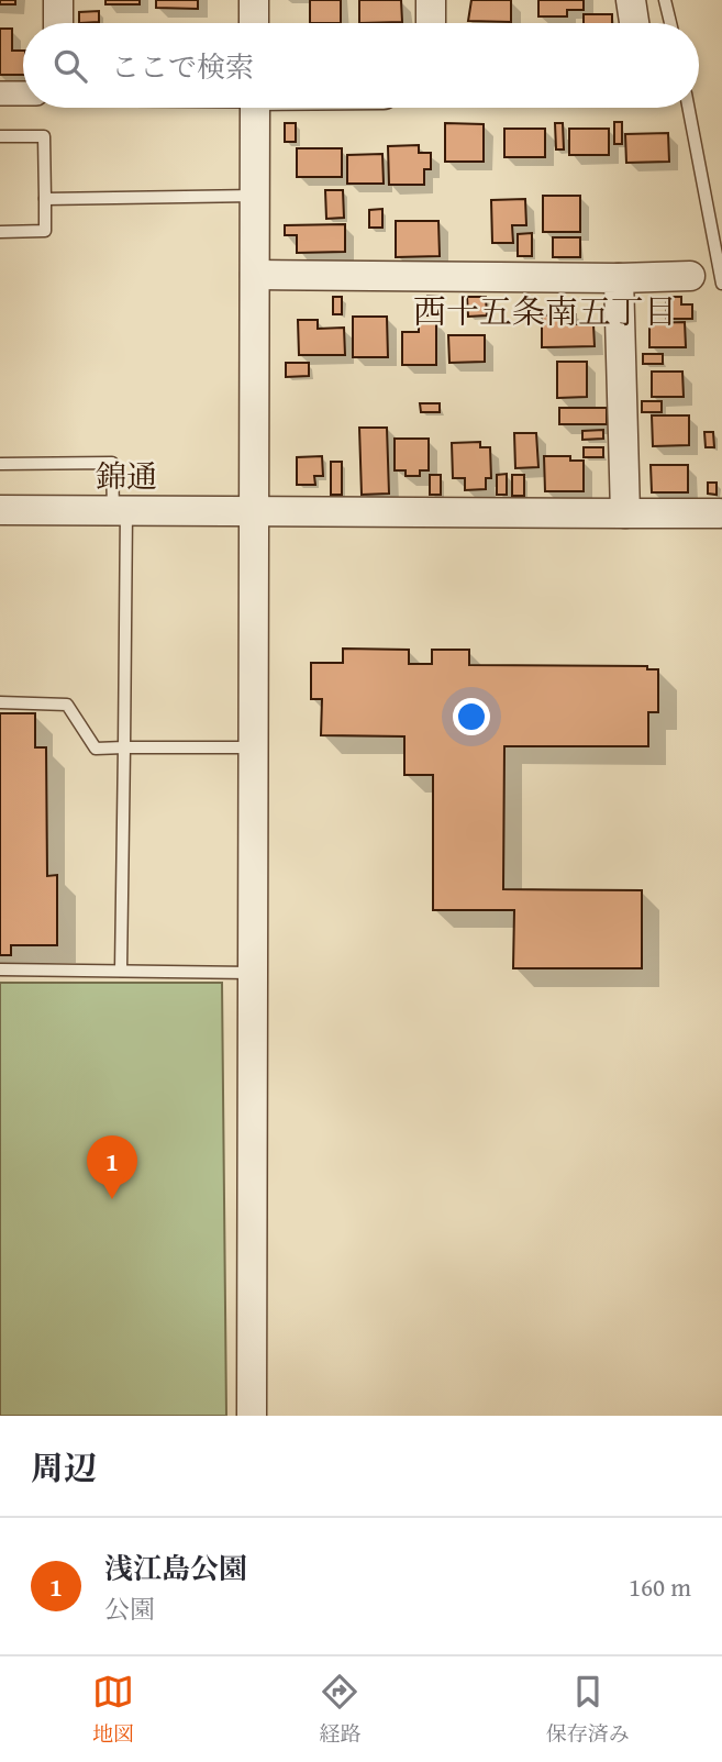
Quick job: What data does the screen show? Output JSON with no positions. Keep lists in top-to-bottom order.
{
  "streets": {
    "street": ["錦通"]
  },
  "districts": ["西十五条南五丁目"],
  "page": {
    "search": "ここで検索",
    "pins": "1",
    "heading": "周辺",
    "list": [
      {
        "mark": "1",
        "name": "浅江島公園",
        "note": "公園",
        "value": "160 m"
      }
    ],
    "nav": ["地図", "経路", "保存済み"]
  }
}
